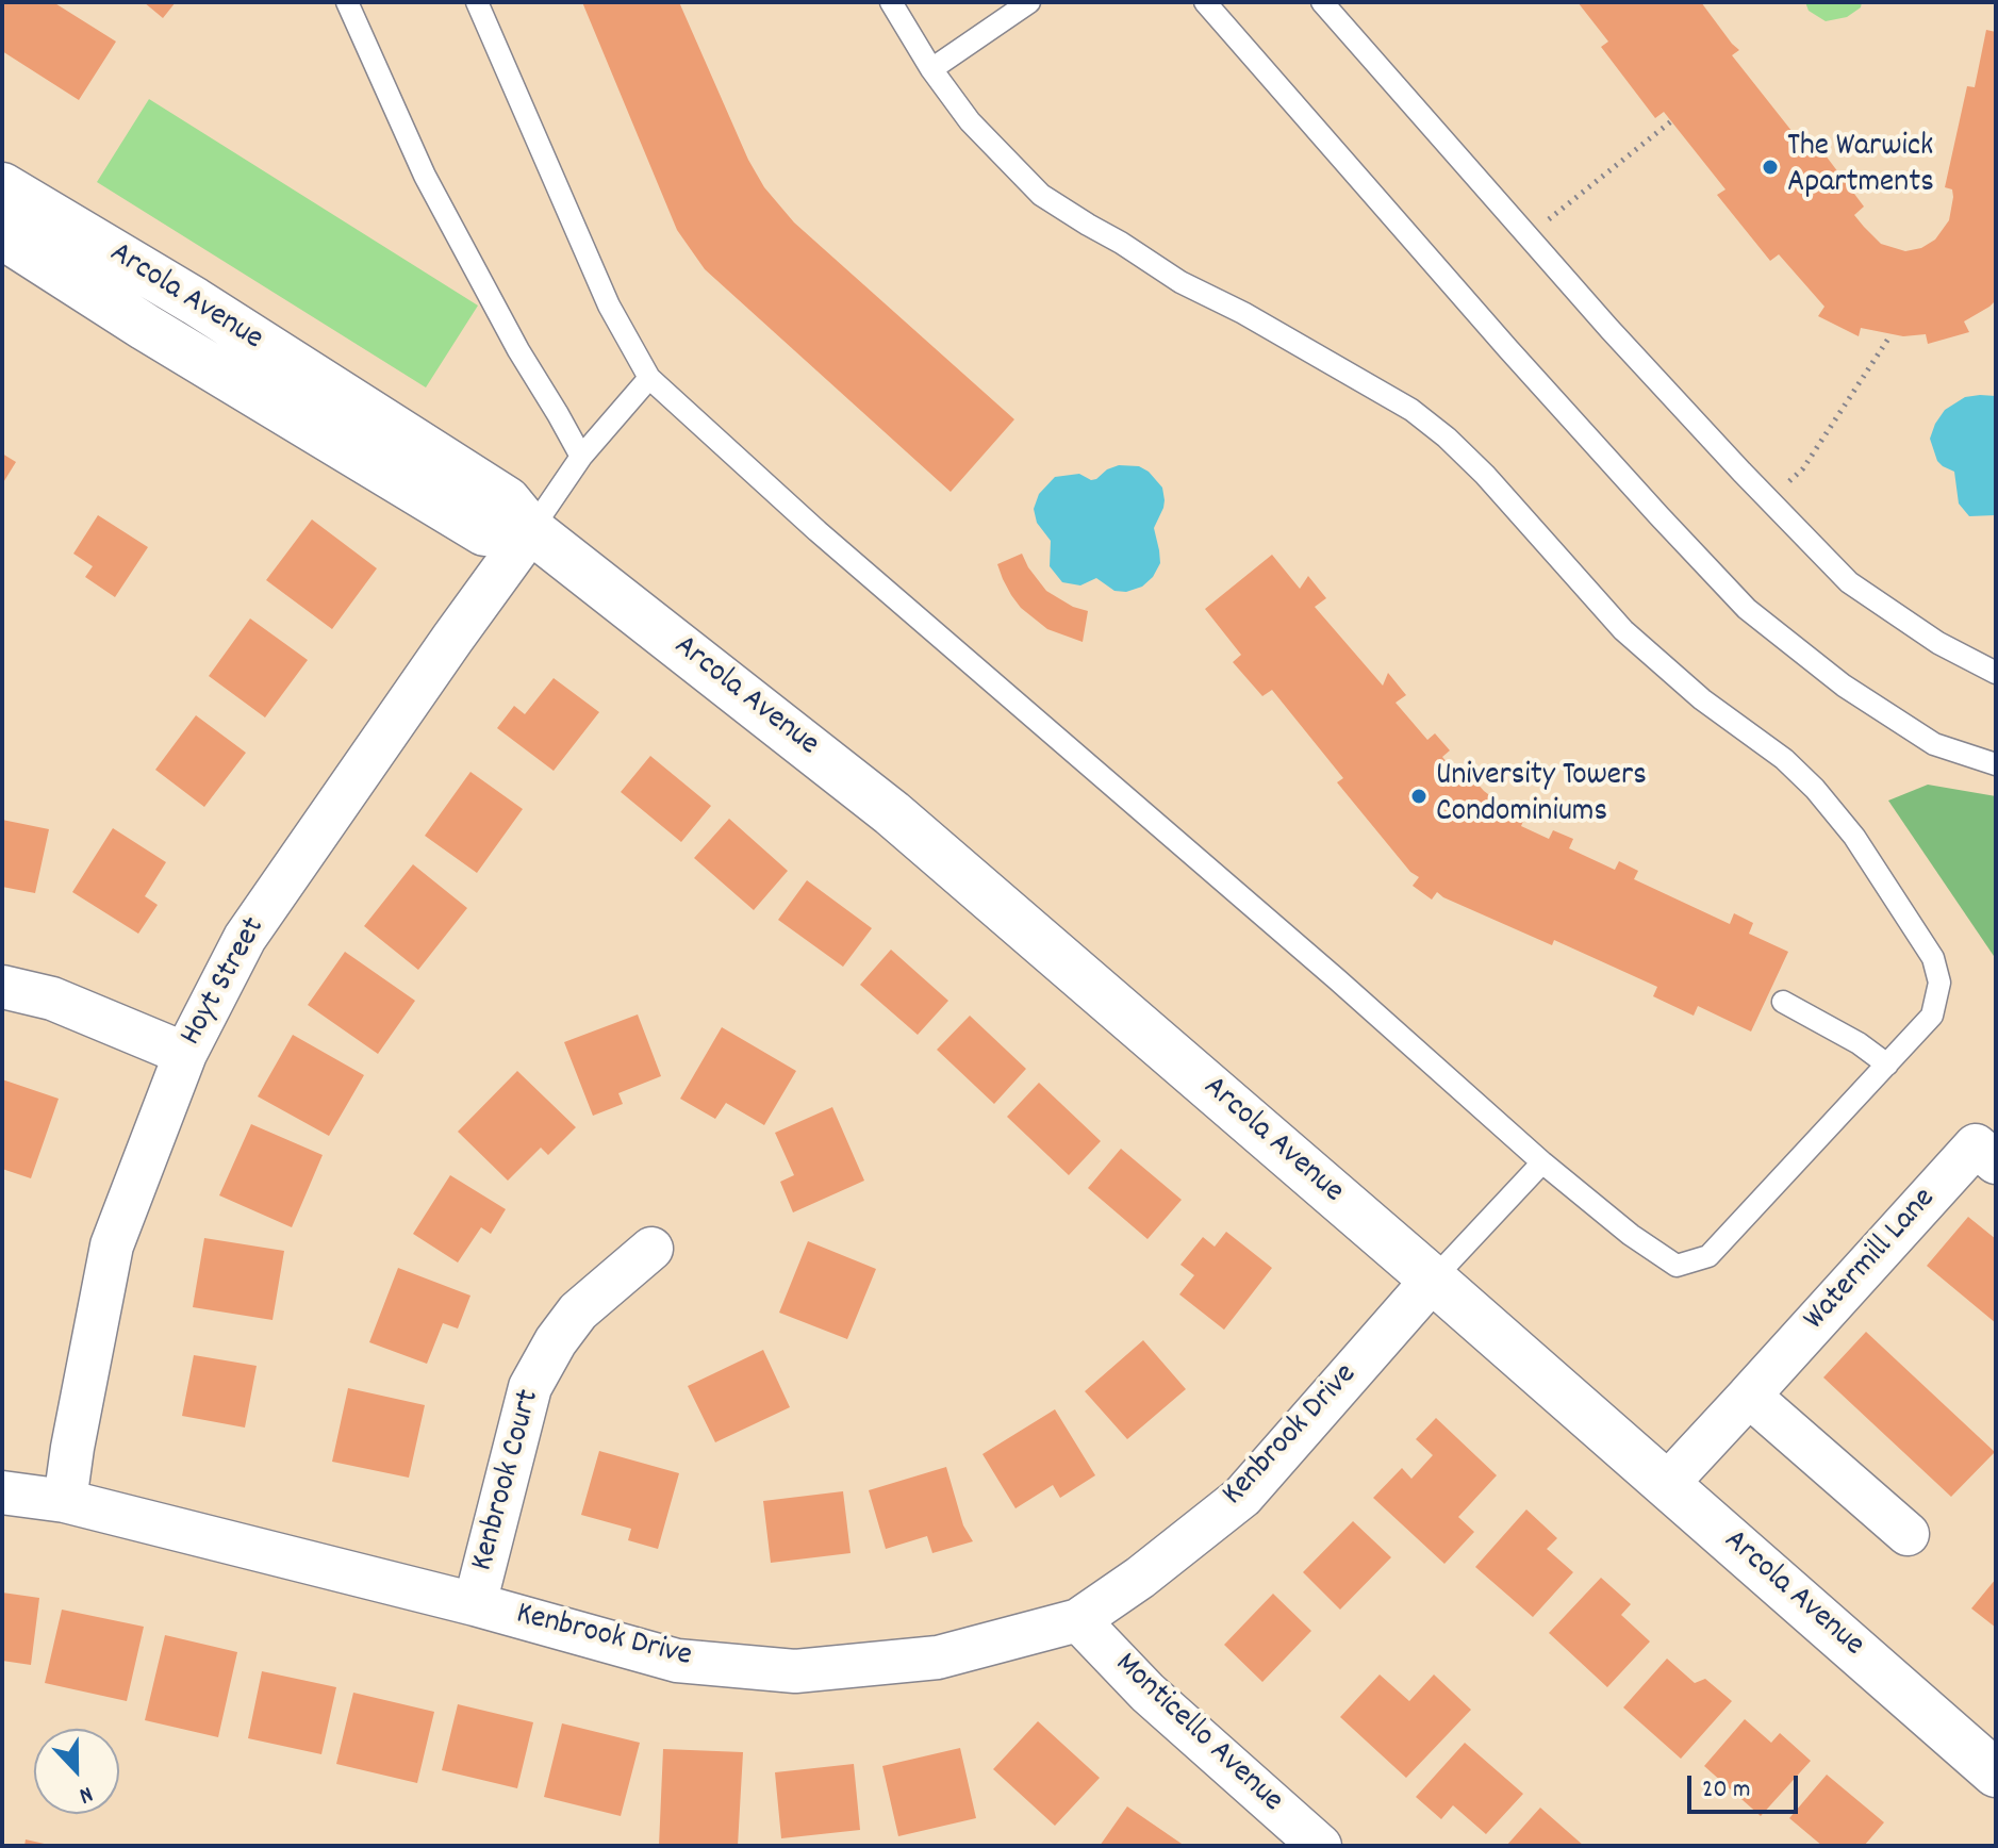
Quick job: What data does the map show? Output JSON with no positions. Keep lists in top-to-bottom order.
{
  "streets": {
    "street": [
      "Arcola Avenue",
      "Hoyt Street",
      "Watermill Lane",
      "Kenbrook Drive",
      "Kenbrook Court",
      "Monticello Avenue"
    ]
  },
  "crossings": [
    ["Arcola Avenue", "Hoyt Street"],
    ["Arcola Avenue", "Watermill Lane"],
    ["Arcola Avenue", "Kenbrook Drive"],
    ["Hoyt Street", "Kenbrook Drive"],
    ["Kenbrook Drive", "Kenbrook Court"],
    ["Kenbrook Drive", "Monticello Avenue"]
  ],
  "places": ["The Warwick Apartments", "University Towers Condominiums"],
  "scale_bar": "20 m",
  "north": "bottom"
}
